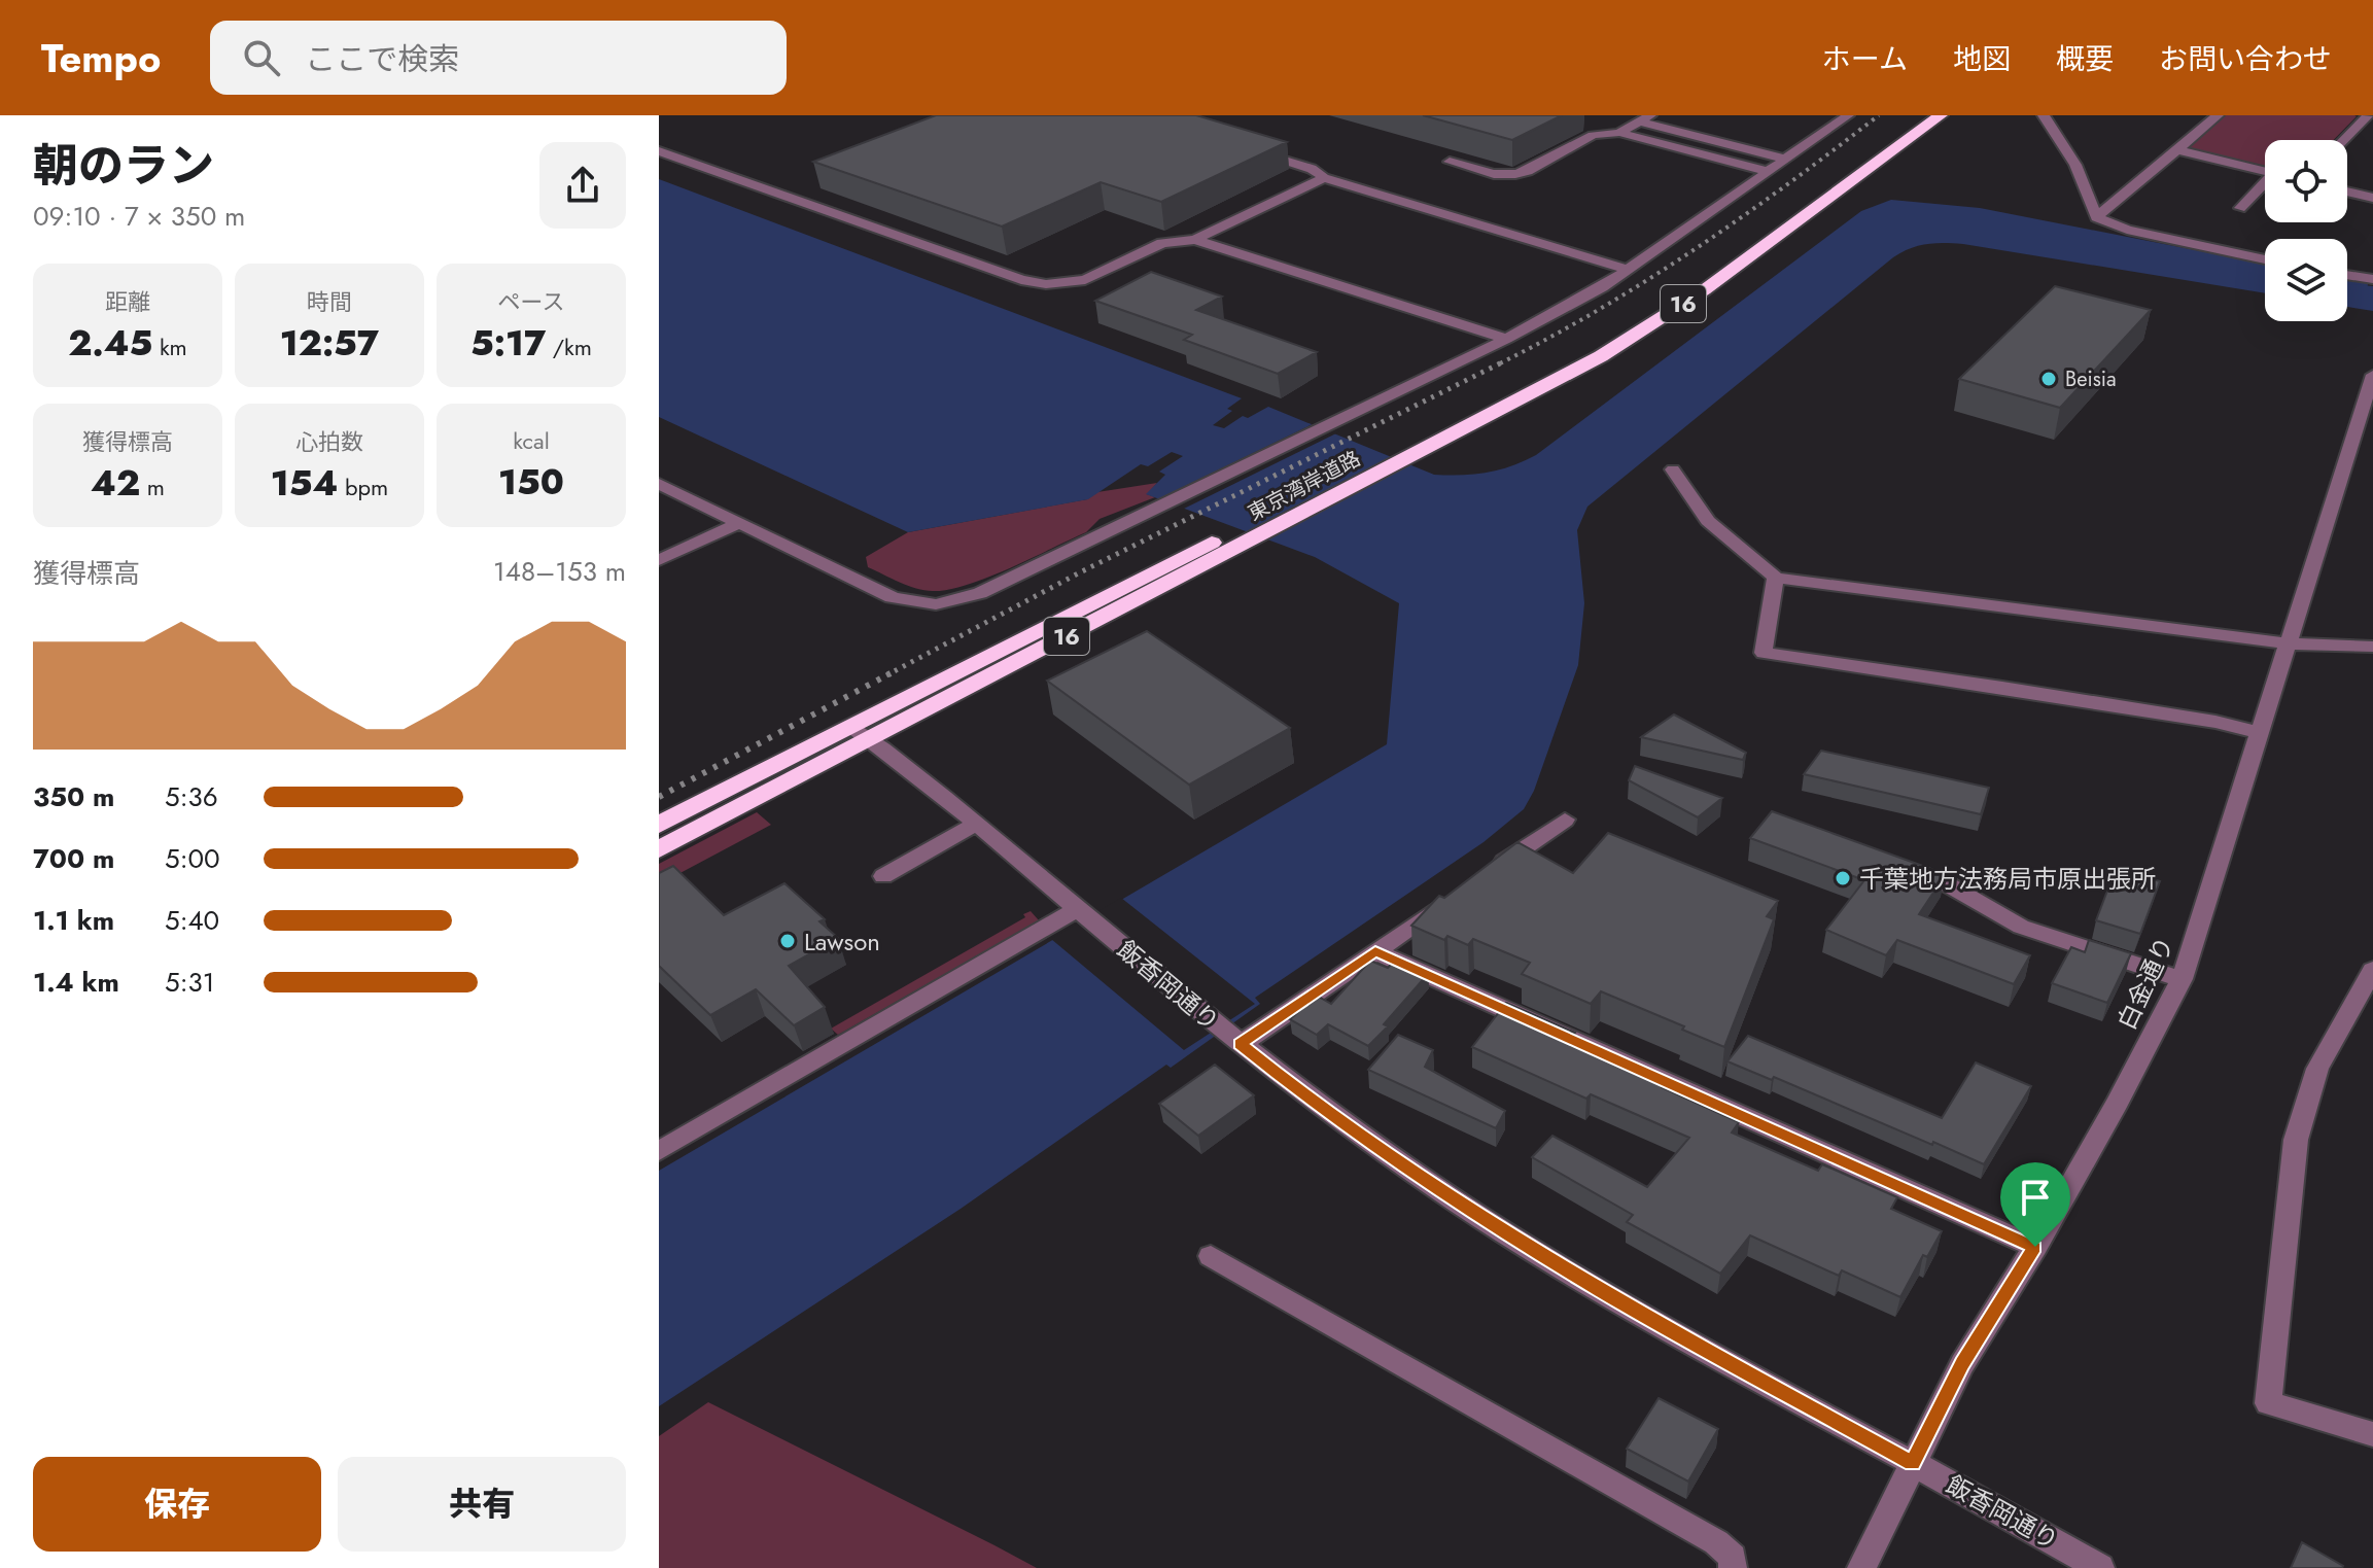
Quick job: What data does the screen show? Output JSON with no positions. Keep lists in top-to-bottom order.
{
  "streets": {
    "highway": ["16", "東京湾岸道路"],
    "street": ["白金通り", "飯香岡通り"]
  },
  "crossings": [
    ["東京湾岸道路", "飯香岡通り"],
    ["白金通り", "飯香岡通り"]
  ],
  "places": ["Beisia", "千葉地方法務局市原出張所", "Lawson"],
  "page": {
    "header": "Tempo",
    "search": "ここで検索",
    "nav": [
      "ホーム",
      "地図",
      "概要",
      "お問い合わせ"
    ],
    "heading": ["朝のラン", "09:10 · 7 × 350 m"],
    "stats": [
      ["距離", "2.45 km"],
      ["時間", "12:57"],
      ["ペース", "5:17 /km"],
      ["獲得標高", "42 m"],
      ["心拍数", "154 bpm"],
      ["kcal", "150"]
    ],
    "chart": ["獲得標高", "148–153 m"],
    "list": [
      {
        "name": "350 m",
        "note": "5:36"
      },
      {
        "name": "700 m",
        "note": "5:00"
      },
      {
        "name": "1.1 km",
        "note": "5:40"
      },
      {
        "name": "1.4 km",
        "note": "5:31"
      }
    ],
    "buttons": ["保存", "共有"]
  }
}
